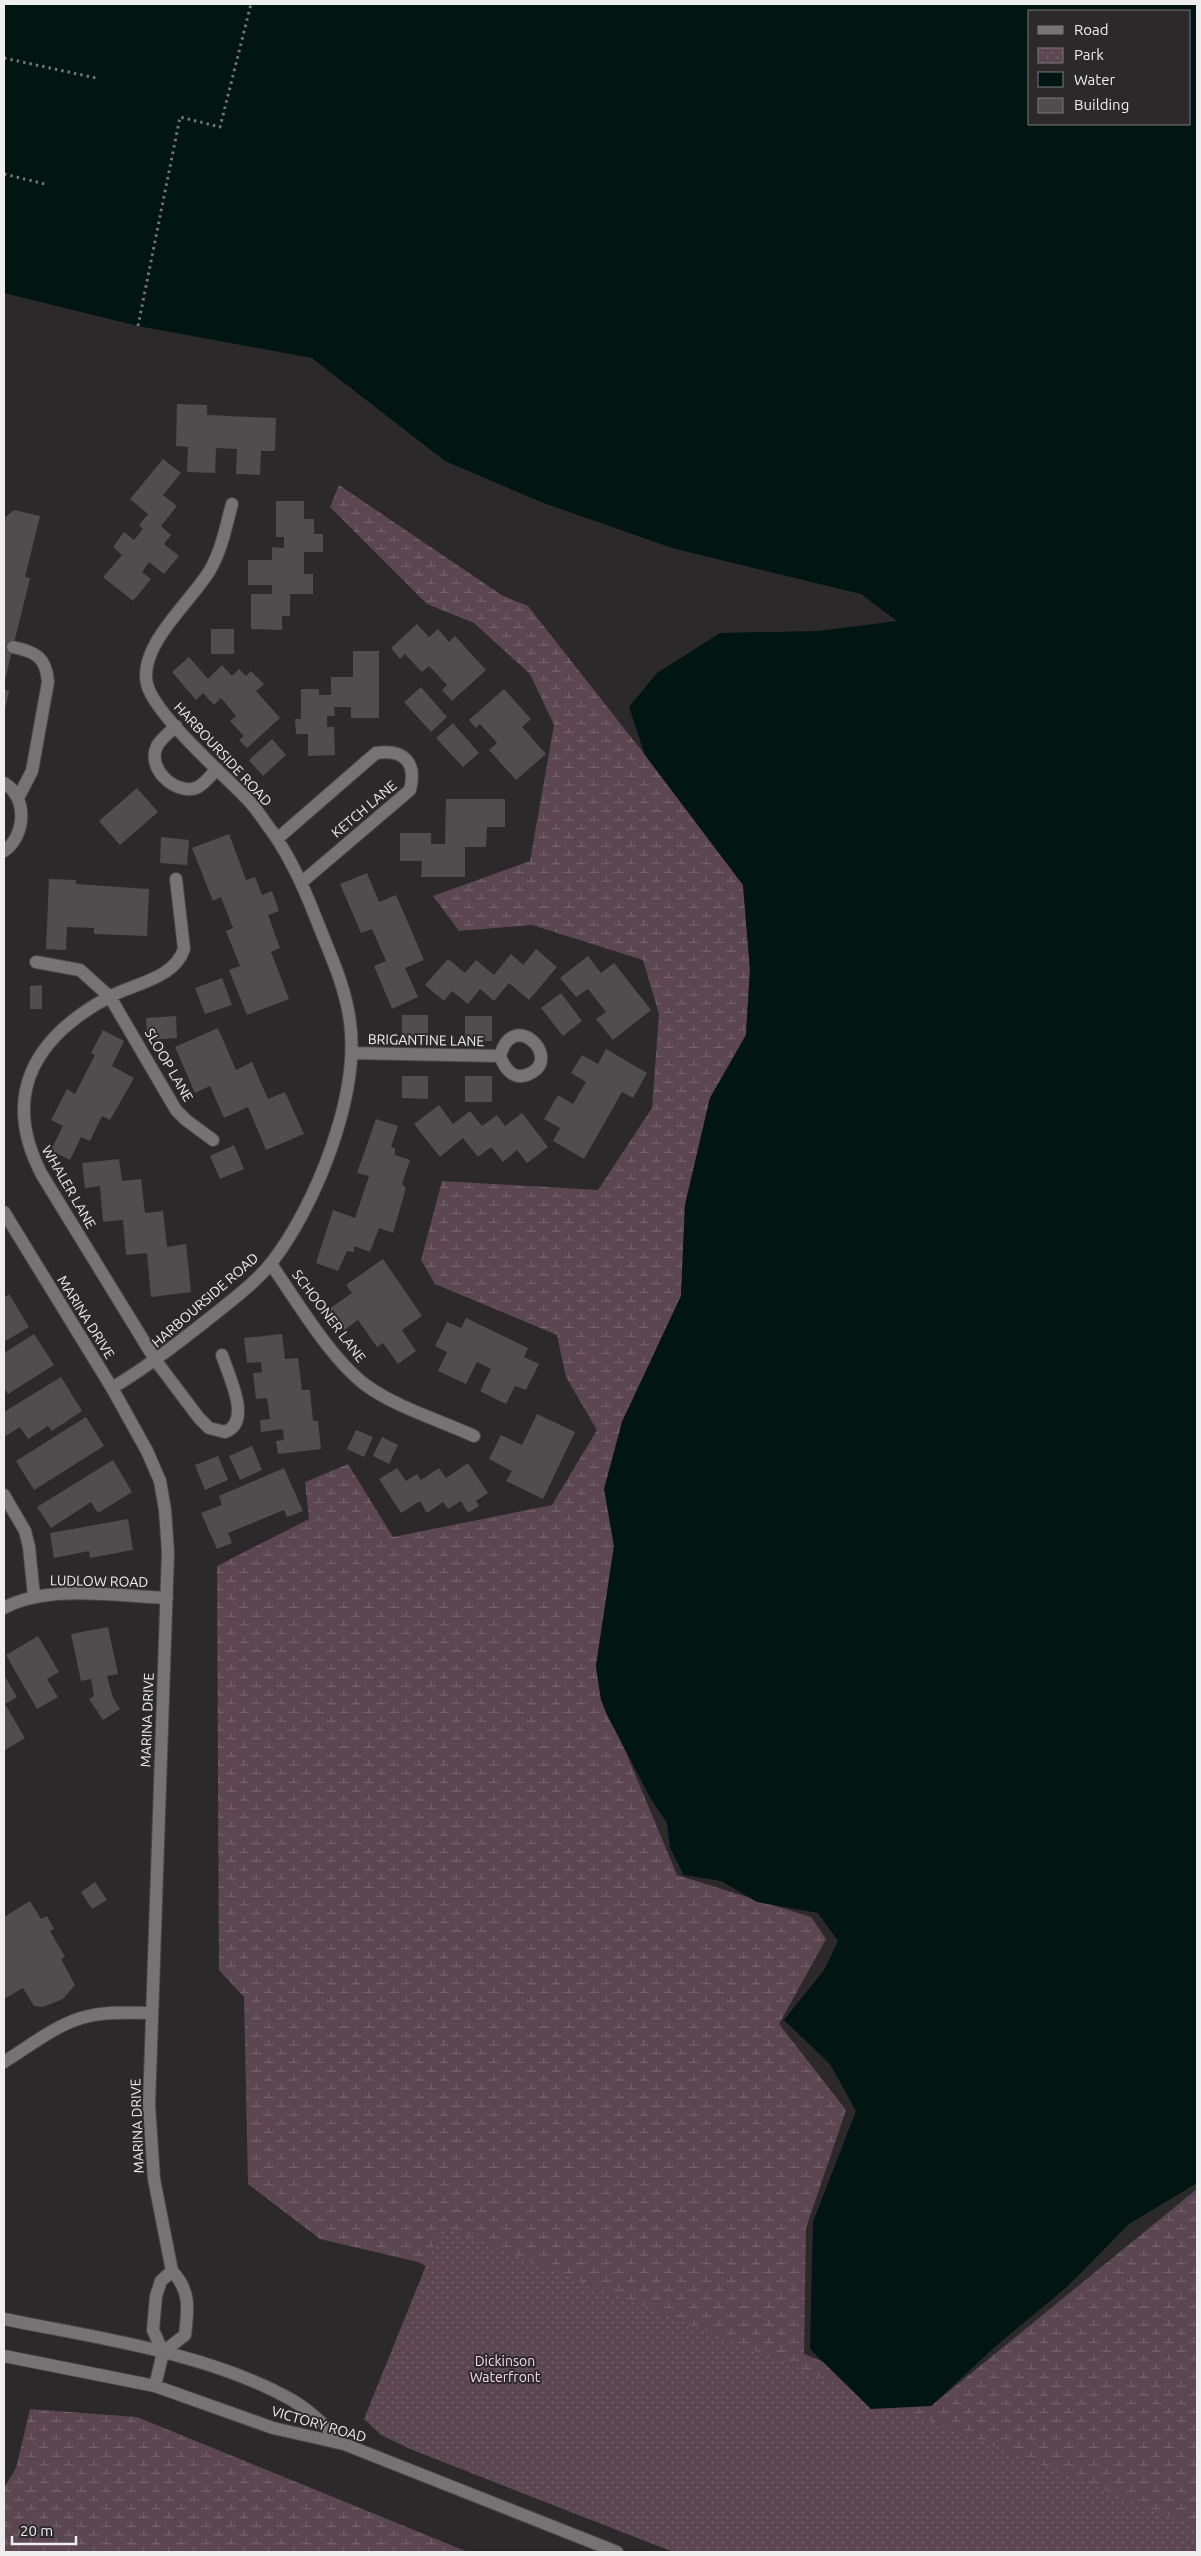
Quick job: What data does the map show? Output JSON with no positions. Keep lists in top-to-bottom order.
{
  "streets": {
    "street": [
      "HARBOURSIDE ROAD",
      "KETCH LANE",
      "BRIGANTINE LANE",
      "SLOOP LANE",
      "WHALER LANE",
      "SCHOONER LANE",
      "MARINA DRIVE",
      "LUDLOW ROAD",
      "VICTORY ROAD"
    ]
  },
  "crossings": [
    ["HARBOURSIDE ROAD", "KETCH LANE"],
    ["HARBOURSIDE ROAD", "BRIGANTINE LANE"],
    ["HARBOURSIDE ROAD", "WHALER LANE"],
    ["HARBOURSIDE ROAD", "SCHOONER LANE"],
    ["HARBOURSIDE ROAD", "MARINA DRIVE"],
    ["SLOOP LANE", "WHALER LANE"],
    ["MARINA DRIVE", "LUDLOW ROAD"]
  ],
  "parks": ["Dickinson Waterfront"],
  "legend": [
    "Road",
    "Park",
    "Water",
    "Building"
  ],
  "scale_bar": "20 m"
}
